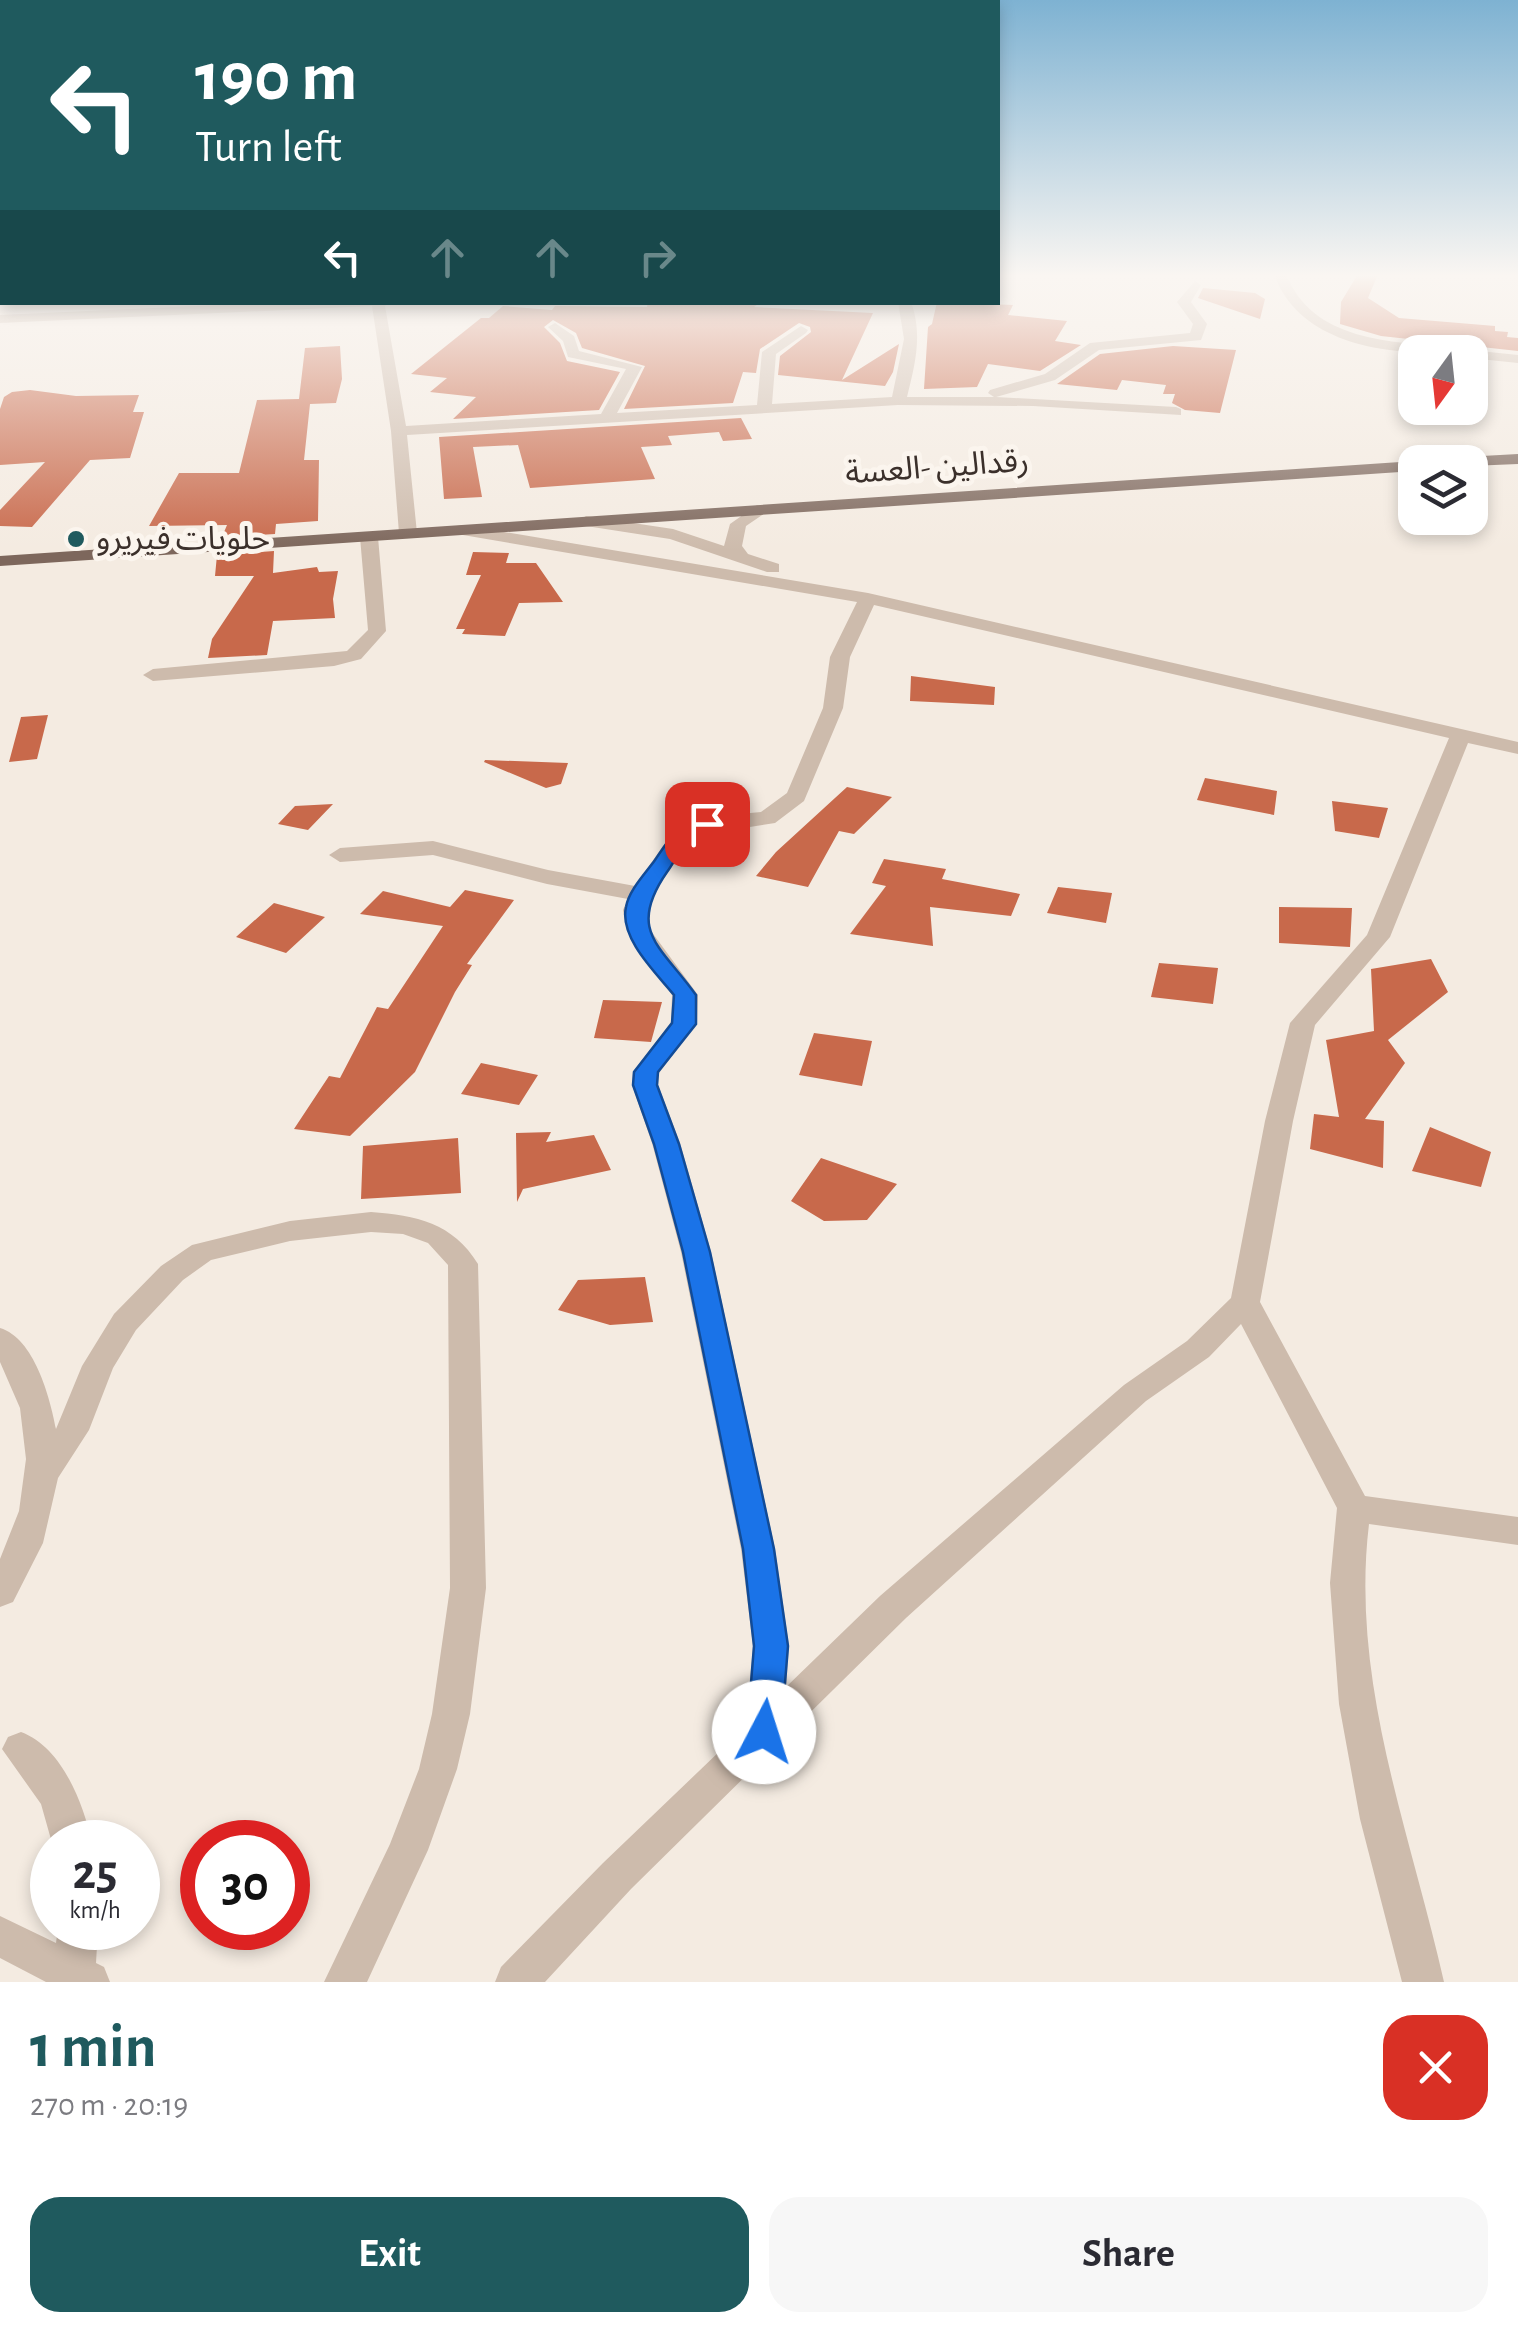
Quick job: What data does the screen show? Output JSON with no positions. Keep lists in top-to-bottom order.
{
  "streets": {
    "main road": ["رقدالين -العسة"]
  },
  "places": ["حلويات فيريرو"],
  "north": "bottom",
  "page": {
    "turn": ["190 m", "Turn left"],
    "speed": "25 km/h",
    "limit": "30",
    "heading": ["1 min", "270 m · 20:19"],
    "buttons": ["Exit", "Share"]
  }
}
